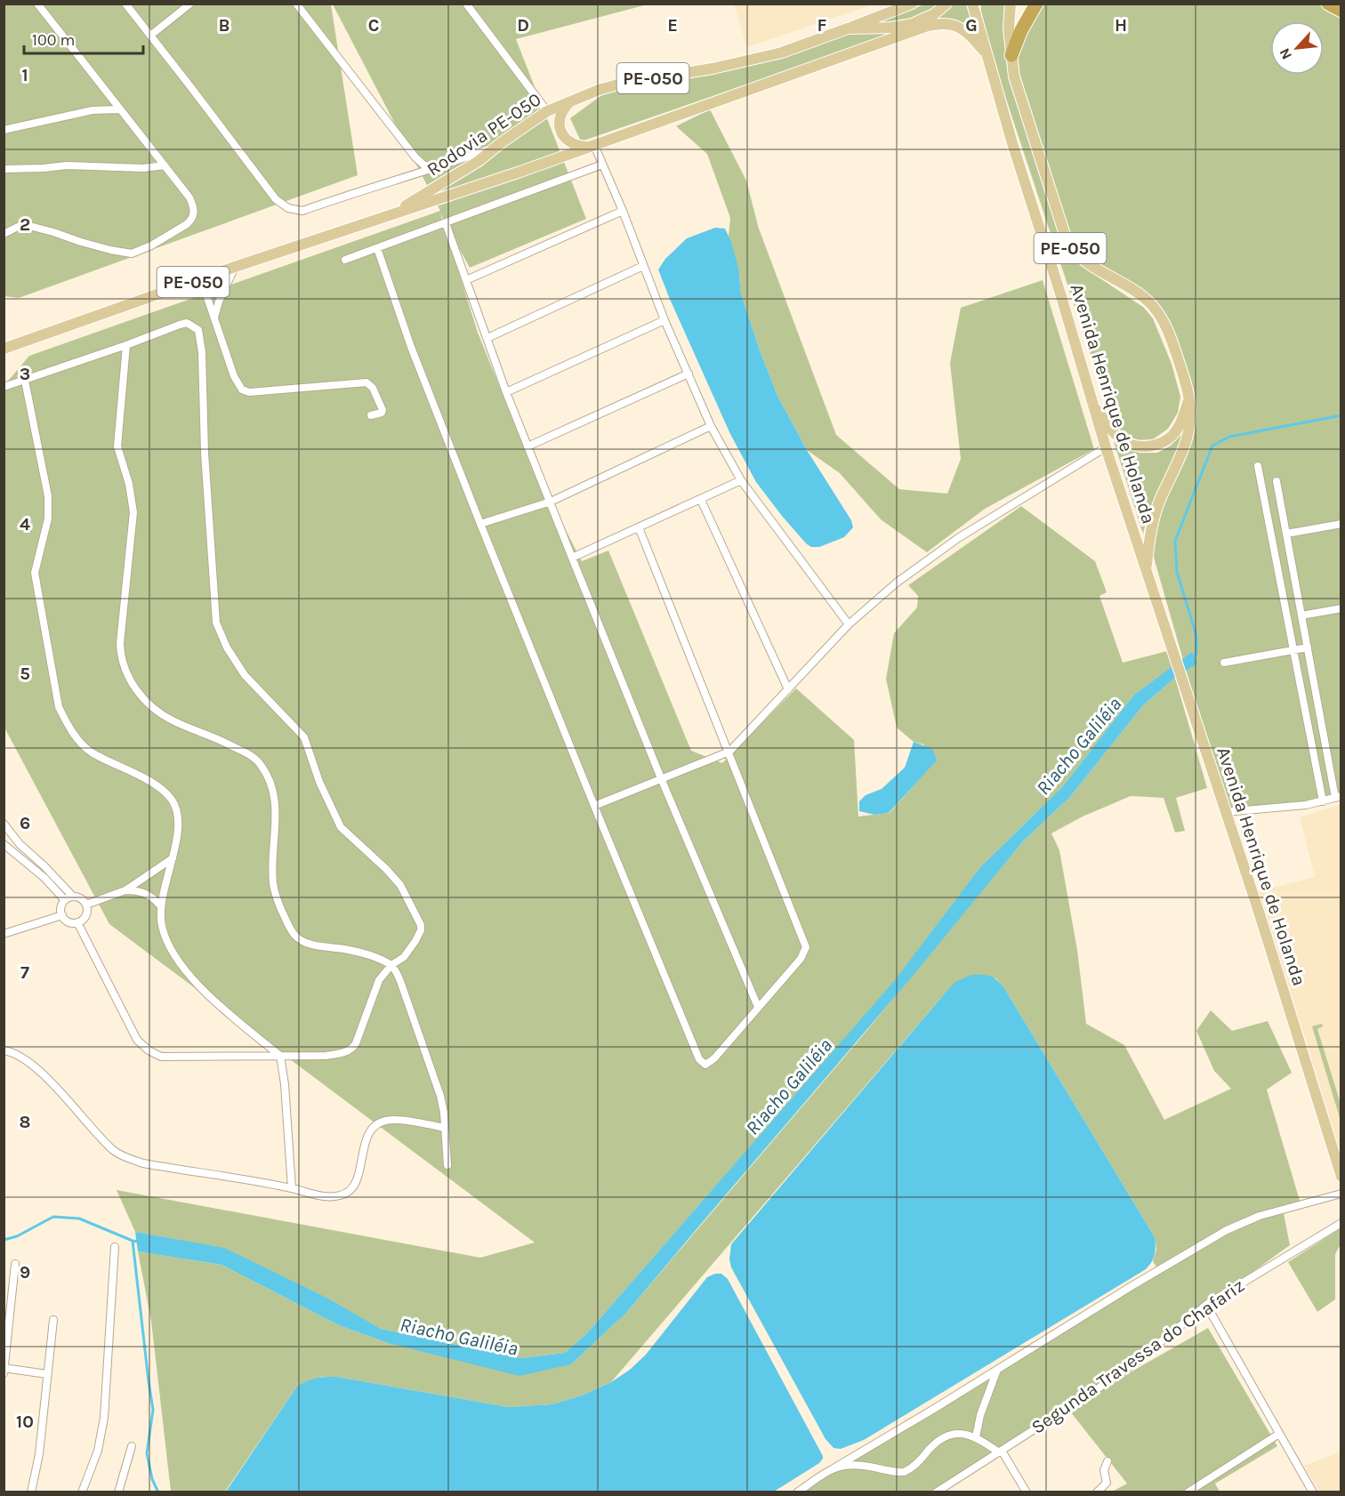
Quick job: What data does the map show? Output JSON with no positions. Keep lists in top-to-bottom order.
{
  "streets": {
    "main road": ["PE-050", "Rodovia PE-050", "Avenida Henrique de Holanda"],
    "street": ["Segunda Travessa do Chafariz"]
  },
  "crossings": [
    ["Rodovia PE-050", "Avenida Henrique de Holanda"]
  ],
  "water": ["Riacho Galiléia"],
  "scale_bar": "100 m",
  "north": "bottom left",
  "grid": {
    "columns": [
      "B",
      "C",
      "D",
      "E",
      "F",
      "G",
      "H"
    ],
    "rows": [
      "1",
      "2",
      "3",
      "4",
      "5",
      "6",
      "7",
      "8",
      "9",
      "10"
    ]
  }
}
